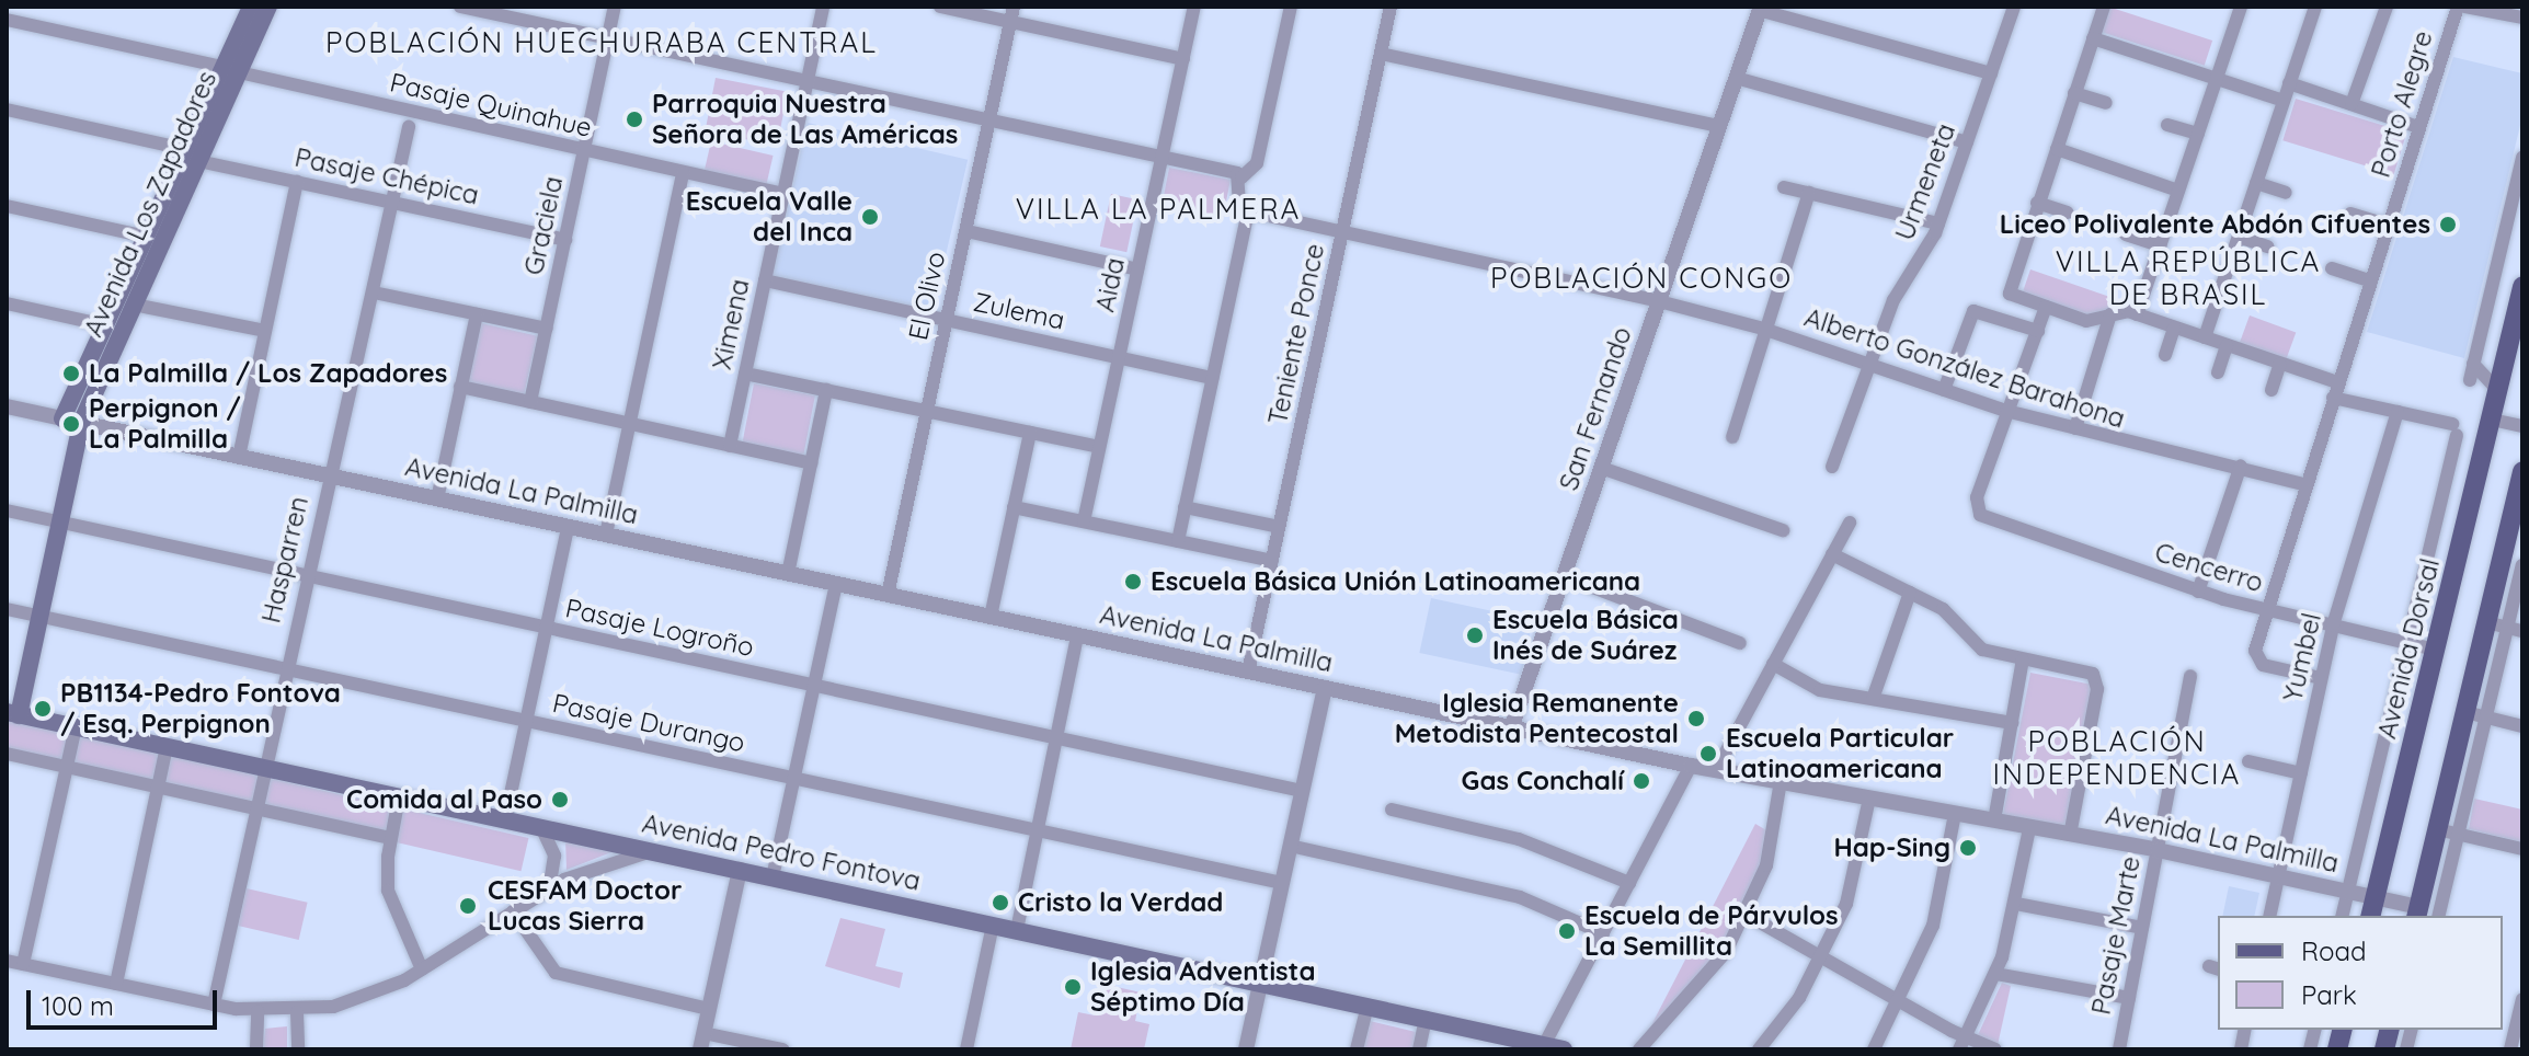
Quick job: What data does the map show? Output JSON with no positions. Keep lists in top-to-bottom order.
{
  "streets": {
    "main road": ["Avenida Los Zapadores", "Avenida Dorsal", "Avenida Pedro Fontova"],
    "street": [
      "Porto Alegre",
      "Pasaje Quinahue",
      "Pasaje Chépica",
      "Urmeneta",
      "Graciela",
      "Aida",
      "El Olivo",
      "Zulema",
      "Ximena",
      "Teniente Ponce",
      "Alberto González Barahona",
      "San Fernando",
      "Avenida La Palmilla",
      "Hasparren",
      "Cencerro",
      "Pasaje Logroño",
      "Yumbel",
      "Pasaje Durango",
      "Pasaje Marte"
    ]
  },
  "crossings": [
    ["Porto Alegre", "Alberto González Barahona"],
    ["Porto Alegre", "Cencerro"],
    ["Porto Alegre", "Yumbel"],
    ["Pasaje Quinahue", "Avenida Los Zapadores"],
    ["Pasaje Quinahue", "Graciela"],
    ["Pasaje Quinahue", "Ximena"],
    ["Pasaje Chépica", "Avenida Los Zapadores"],
    ["Pasaje Chépica", "Graciela"],
    ["Pasaje Chépica", "Hasparren"],
    ["Urmeneta", "Alberto González Barahona"],
    ["Avenida Los Zapadores", "Avenida La Palmilla"],
    ["Aida", "Zulema"],
    ["El Olivo", "Zulema"],
    ["El Olivo", "Avenida La Palmilla"],
    ["Zulema", "Ximena"],
    ["Teniente Ponce", "Alberto González Barahona"],
    ["Teniente Ponce", "Avenida La Palmilla"],
    ["Alberto González Barahona", "San Fernando"],
    ["Alberto González Barahona", "Cencerro"],
    ["San Fernando", "Avenida La Palmilla"],
    ["Avenida La Palmilla", "Hasparren"],
    ["Avenida La Palmilla", "Avenida Dorsal"],
    ["Avenida La Palmilla", "Yumbel"],
    ["Avenida La Palmilla", "Pasaje Marte"],
    ["Hasparren", "Pasaje Logroño"],
    ["Hasparren", "Pasaje Durango"],
    ["Hasparren", "Avenida Pedro Fontova"],
    ["Cencerro", "Avenida Dorsal"],
    ["Cencerro", "Yumbel"],
    ["Avenida Dorsal", "Yumbel"]
  ],
  "districts": [
    "POBLACIÓN HUECHURABA CENTRAL",
    "VILLA LA PALMERA",
    "VILLA REPÚBLICA DE BRASIL",
    "POBLACIÓN CONGO",
    "POBLACIÓN INDEPENDENCIA"
  ],
  "places": [
    "Parroquia Nuestra Señora de Las Américas",
    "Escuela Valle del Inca",
    "Liceo Polivalente Abdón Cifuentes",
    "La Palmilla / Los Zapadores",
    "Perpignon / La Palmilla",
    "Escuela Básica Unión Latinoamericana",
    "Escuela Básica Inés de Suárez",
    "PB1134-Pedro Fontova / Esq. Perpignon",
    "Iglesia Remanente Metodista Pentecostal",
    "Escuela Particular Latinoamericana",
    "Gas Conchalí",
    "Comida al Paso",
    "Hap-Sing",
    "Cristo la Verdad",
    "CESFAM Doctor Lucas Sierra",
    "Escuela de Párvulos La Semillita",
    "Iglesia Adventista Séptimo Día"
  ],
  "legend": ["Road", "Park"],
  "scale_bar": "100 m"
}
